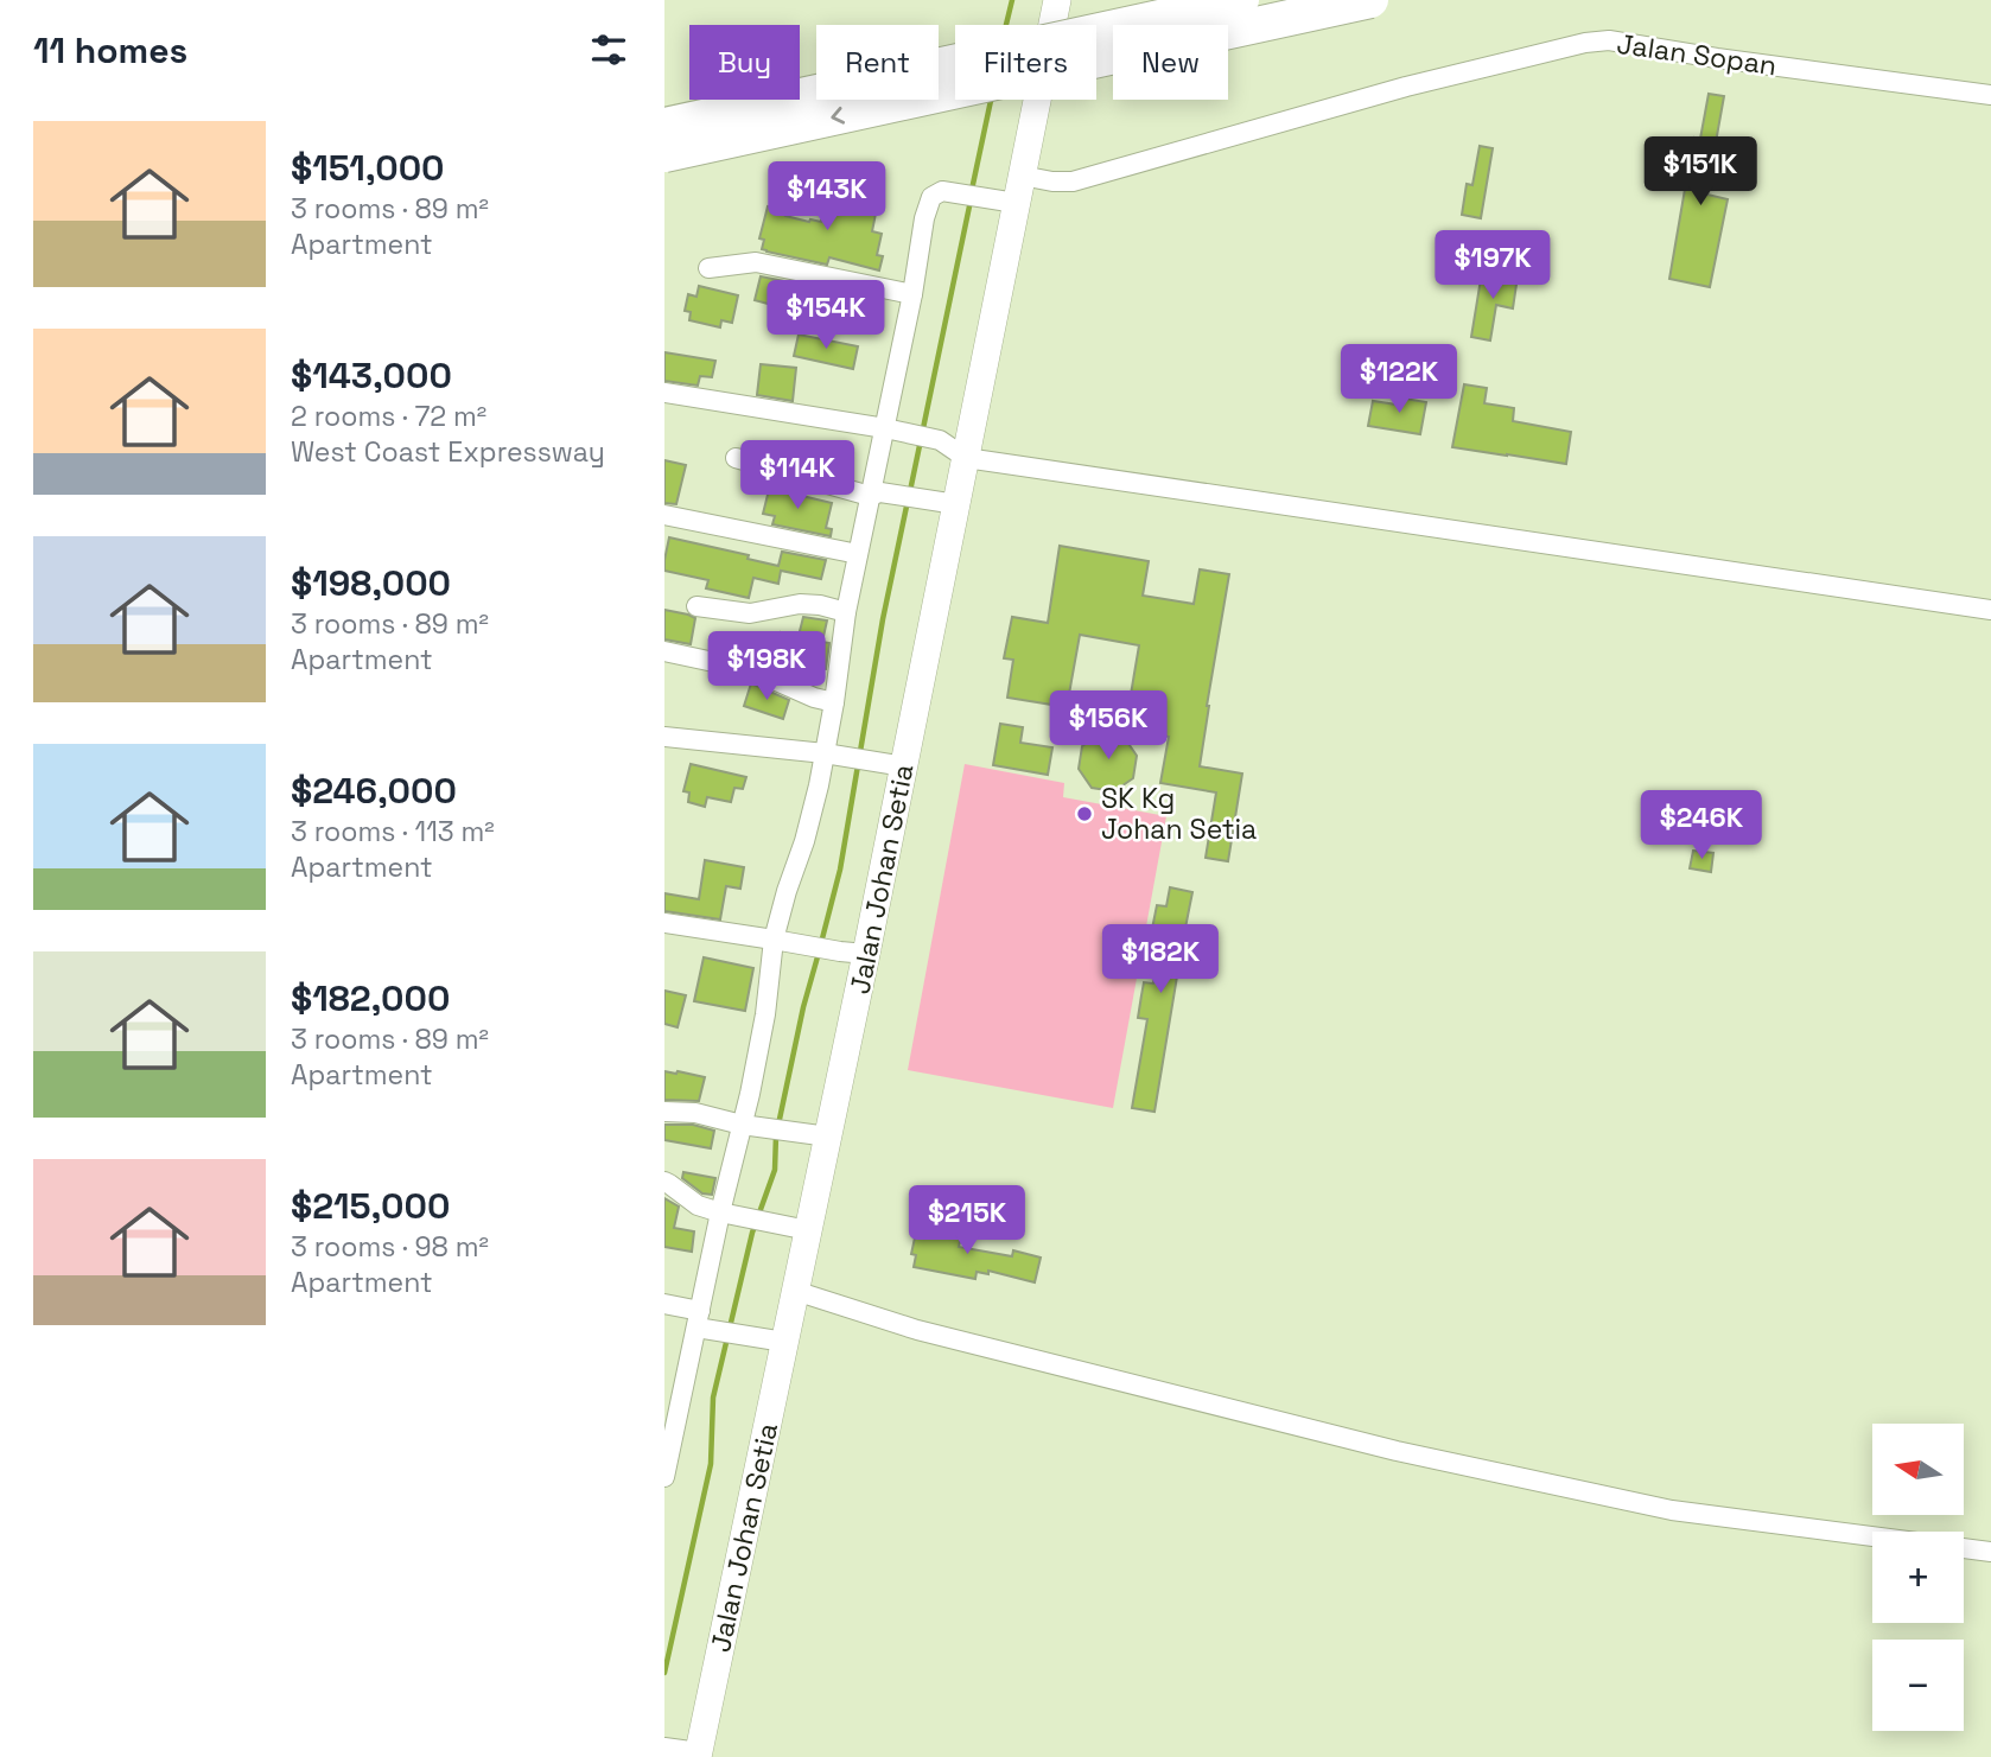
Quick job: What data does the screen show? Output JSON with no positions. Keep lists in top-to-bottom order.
{
  "streets": {
    "main road": ["Jalan Johan Setia"],
    "street": ["Jalan Sopan"]
  },
  "crossings": [
    ["Jalan Sopan", "Jalan Johan Setia"]
  ],
  "places": ["SK Kg Johan Setia"],
  "north": "left",
  "page": {
    "heading": "11 homes",
    "chip": [
      "Buy",
      "Rent",
      "Filters",
      "New"
    ],
    "list": [
      {
        "name": "$151,000",
        "note": "3 rooms · 89 m² · Apartment"
      },
      {
        "name": "$143,000",
        "note": "2 rooms · 72 m² · West Coast Expressway"
      },
      {
        "name": "$198,000",
        "note": "3 rooms · 89 m² · Apartment"
      },
      {
        "name": "$246,000",
        "note": "3 rooms · 113 m² · Apartment"
      },
      {
        "name": "$182,000",
        "note": "3 rooms · 89 m² · Apartment"
      },
      {
        "name": "$215,000",
        "note": "3 rooms · 98 m² · Apartment"
      }
    ],
    "price": [
      "$151K",
      "$143K",
      "$197K",
      "$154K",
      "$122K",
      "$114K",
      "$198K",
      "$156K",
      "$246K",
      "$182K",
      "$215K"
    ],
    "map_buttons": ["+", "−"]
  }
}
